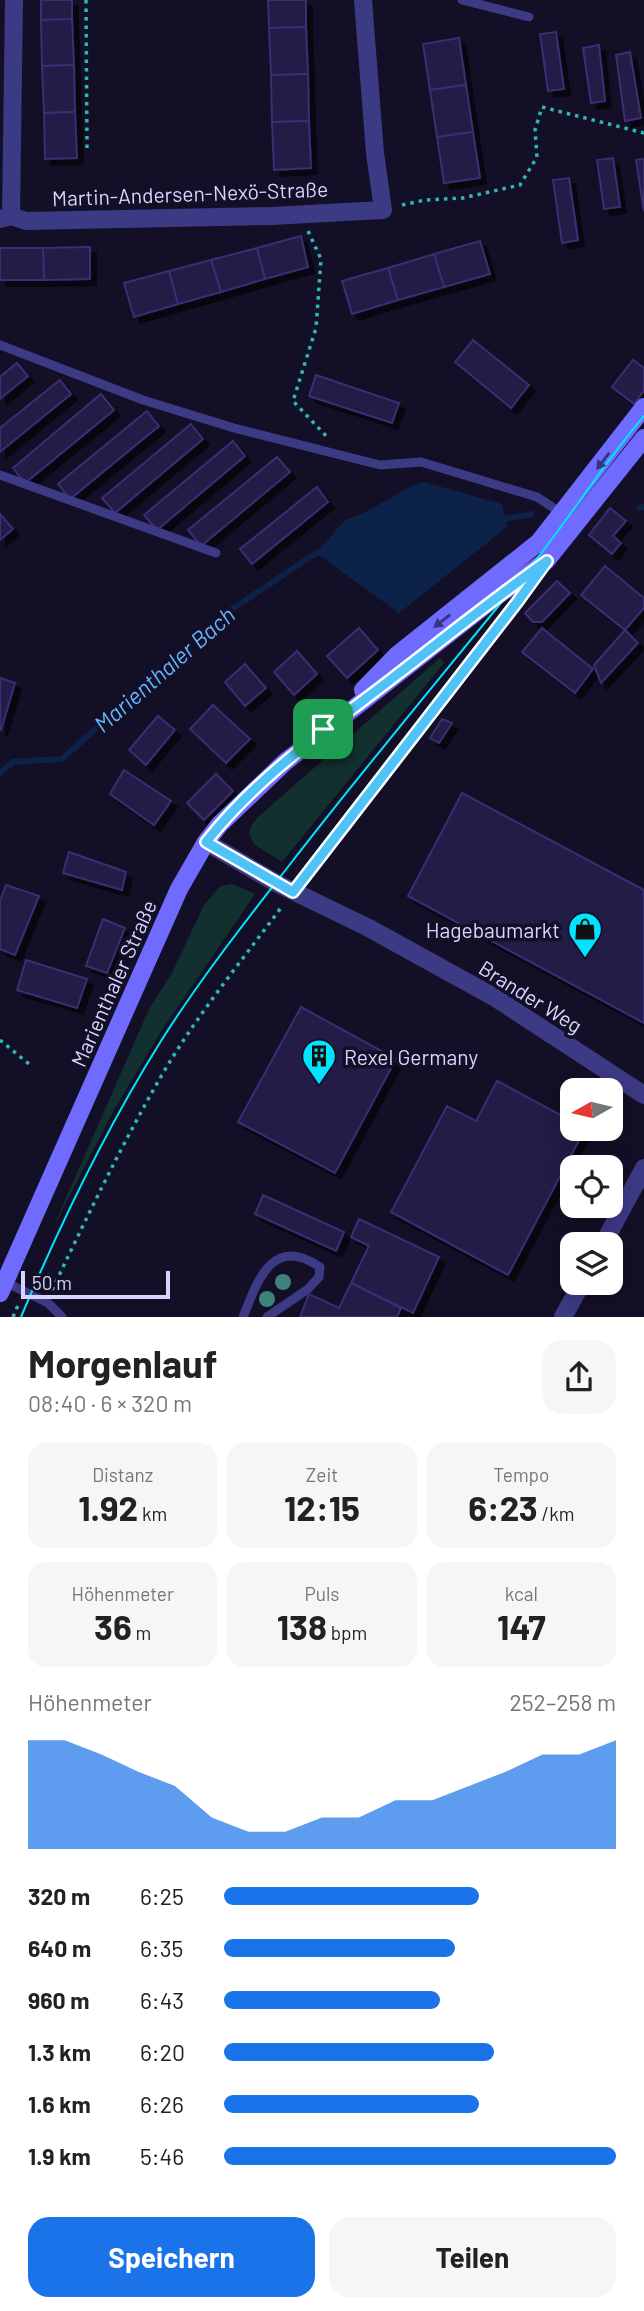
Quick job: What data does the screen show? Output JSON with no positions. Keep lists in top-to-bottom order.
{
  "streets": {
    "main road": ["Marienthaler Straße"],
    "street": ["Martin-Andersen-Nexö-Straße", "Brander Weg"]
  },
  "crossings": [
    ["Marienthaler Straße", "Brander Weg"]
  ],
  "water": ["Marienthaler Bach"],
  "places": {
    "shop": ["Hagebaumarkt"],
    "building": ["Rexel Germany"]
  },
  "scale_bar": "50 m",
  "north": "left",
  "page": {
    "scale": "50 m",
    "heading": ["Morgenlauf", "08:40 · 6 × 320 m"],
    "stats": [
      ["Distanz", "1.92 km"],
      ["Zeit", "12:15"],
      ["Tempo", "6:23 /km"],
      ["Höhenmeter", "36 m"],
      ["Puls", "138 bpm"],
      ["kcal", "147"]
    ],
    "chart": ["Höhenmeter", "252–258 m"],
    "list": [
      {
        "name": "320 m",
        "note": "6:25"
      },
      {
        "name": "640 m",
        "note": "6:35"
      },
      {
        "name": "960 m",
        "note": "6:43"
      },
      {
        "name": "1.3 km",
        "note": "6:20"
      },
      {
        "name": "1.6 km",
        "note": "6:26"
      },
      {
        "name": "1.9 km",
        "note": "5:46"
      }
    ],
    "buttons": ["Speichern", "Teilen"]
  }
}
